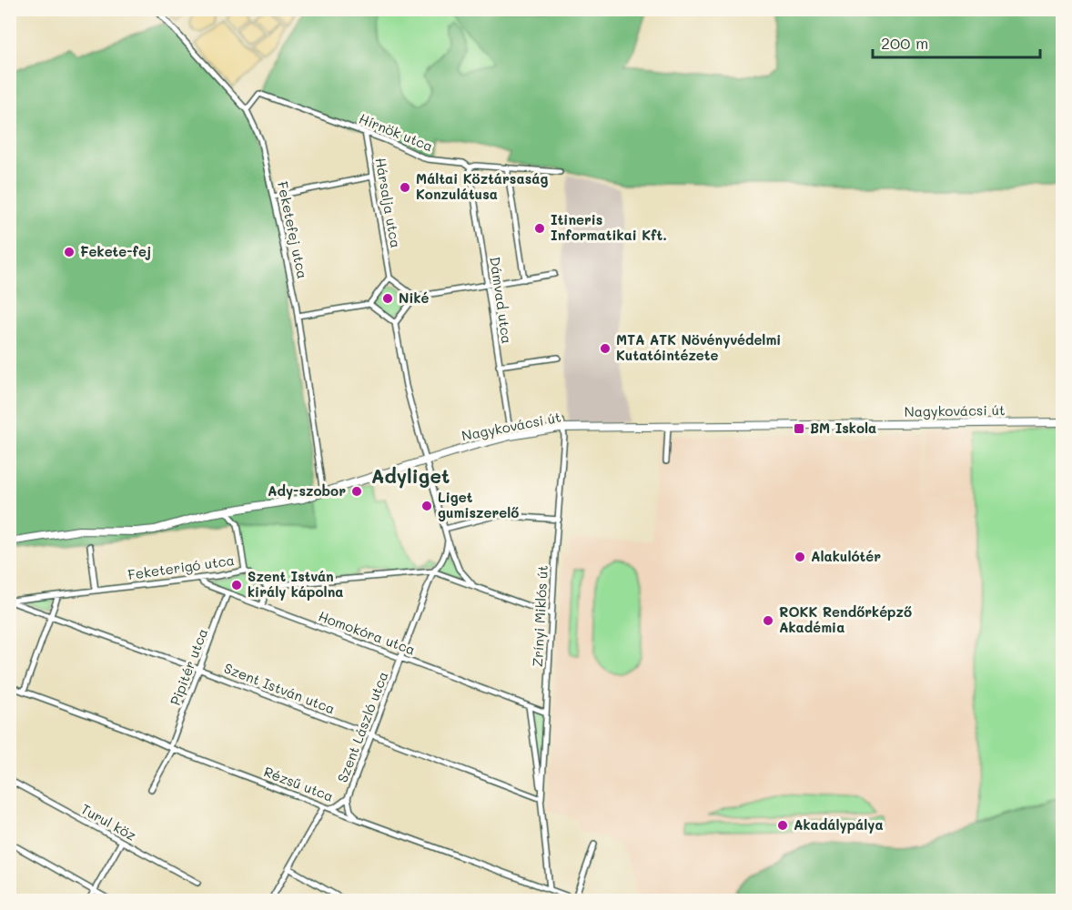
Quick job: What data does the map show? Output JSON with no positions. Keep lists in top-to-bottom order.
{
  "streets": {
    "street": [
      "Hírnök utca",
      "Hársalja utca",
      "Feketefej utca",
      "Dámvad utca",
      "Nagykovácsi út",
      "Feketerigó utca",
      "Zrínyi Miklós út",
      "Homokóra utca",
      "Pipitér utca",
      "Szent István utca",
      "Szent László utca",
      "Rézsű utca",
      "Turul köz"
    ]
  },
  "crossings": [
    ["Hírnök utca", "Hársalja utca"],
    ["Hírnök utca", "Feketefej utca"],
    ["Hírnök utca", "Dámvad utca"],
    ["Feketefej utca", "Nagykovácsi út"],
    ["Dámvad utca", "Nagykovácsi út"],
    ["Nagykovácsi út", "Zrínyi Miklós út"],
    ["Feketerigó utca", "Homokóra utca"],
    ["Feketerigó utca", "Szent István utca"],
    ["Zrínyi Miklós út", "Homokóra utca"],
    ["Zrínyi Miklós út", "Szent István utca"],
    ["Zrínyi Miklós út", "Rézsű utca"],
    ["Homokóra utca", "Pipitér utca"],
    ["Homokóra utca", "Szent László utca"],
    ["Pipitér utca", "Szent István utca"],
    ["Pipitér utca", "Rézsű utca"],
    ["Szent István utca", "Szent László utca"],
    ["Szent László utca", "Rézsű utca"]
  ],
  "districts": ["Adyliget"],
  "places": {
    "other": [
      "Máltai Köztársaság Konzulátusa",
      "Itineris Informatikai Kft.",
      "Fekete-fej",
      "Niké",
      "MTA ATK Növényvédelmi Kutatóintézete",
      "Ady-szobor",
      "Liget gumiszerelő",
      "Alakulótér",
      "Szent István király kápolna",
      "ROKK Rendőrképző Akadémia",
      "Akadálypálya"
    ],
    "transit": ["BM Iskola"]
  },
  "scale_bar": "200 m"
}
